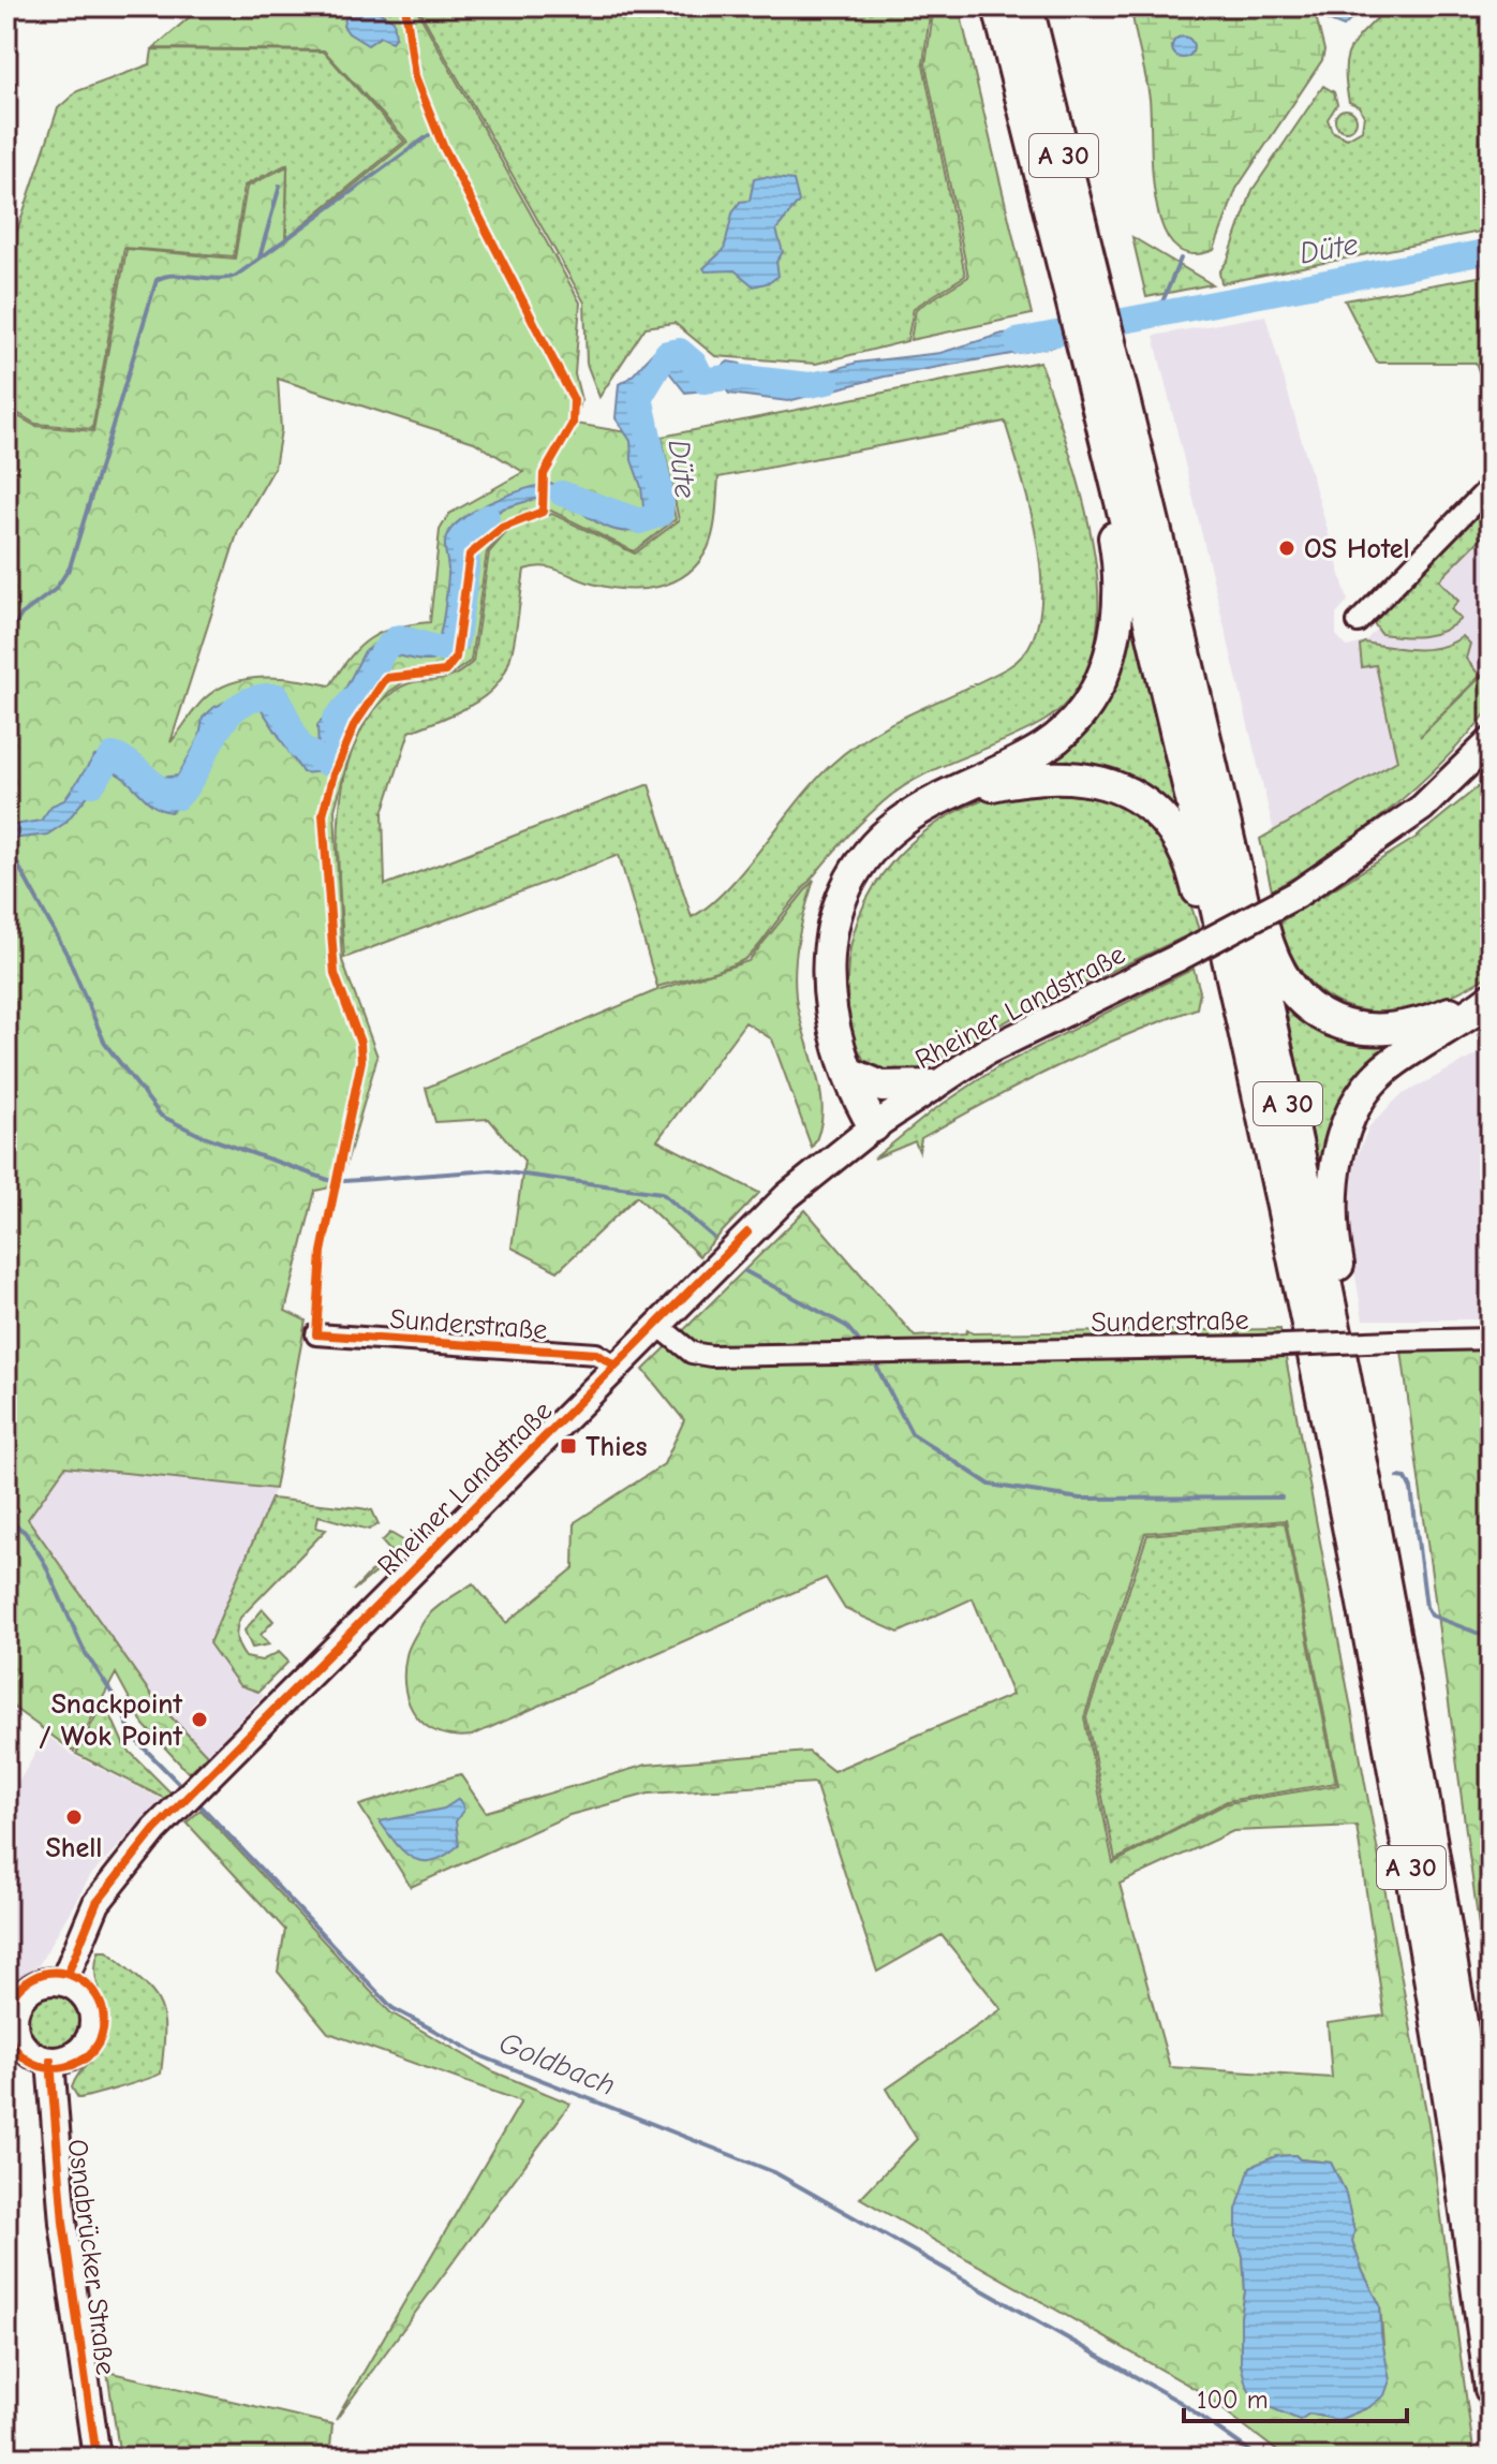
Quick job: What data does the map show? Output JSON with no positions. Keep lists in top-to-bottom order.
{
  "streets": {
    "highway": ["A 30"],
    "main road": ["Rheiner Landstraße", "Osnabrücker Straße"],
    "street": ["Sunderstraße"]
  },
  "crossings": [
    ["Rheiner Landstraße", "Sunderstraße"],
    ["Rheiner Landstraße", "Osnabrücker Straße"]
  ],
  "water": ["Düte", "Goldbach"],
  "places": {
    "other": ["OS Hotel", "Snackpoint / Wok Point", "Shell"],
    "transit": ["Thies"]
  },
  "scale_bar": "100 m"
}
